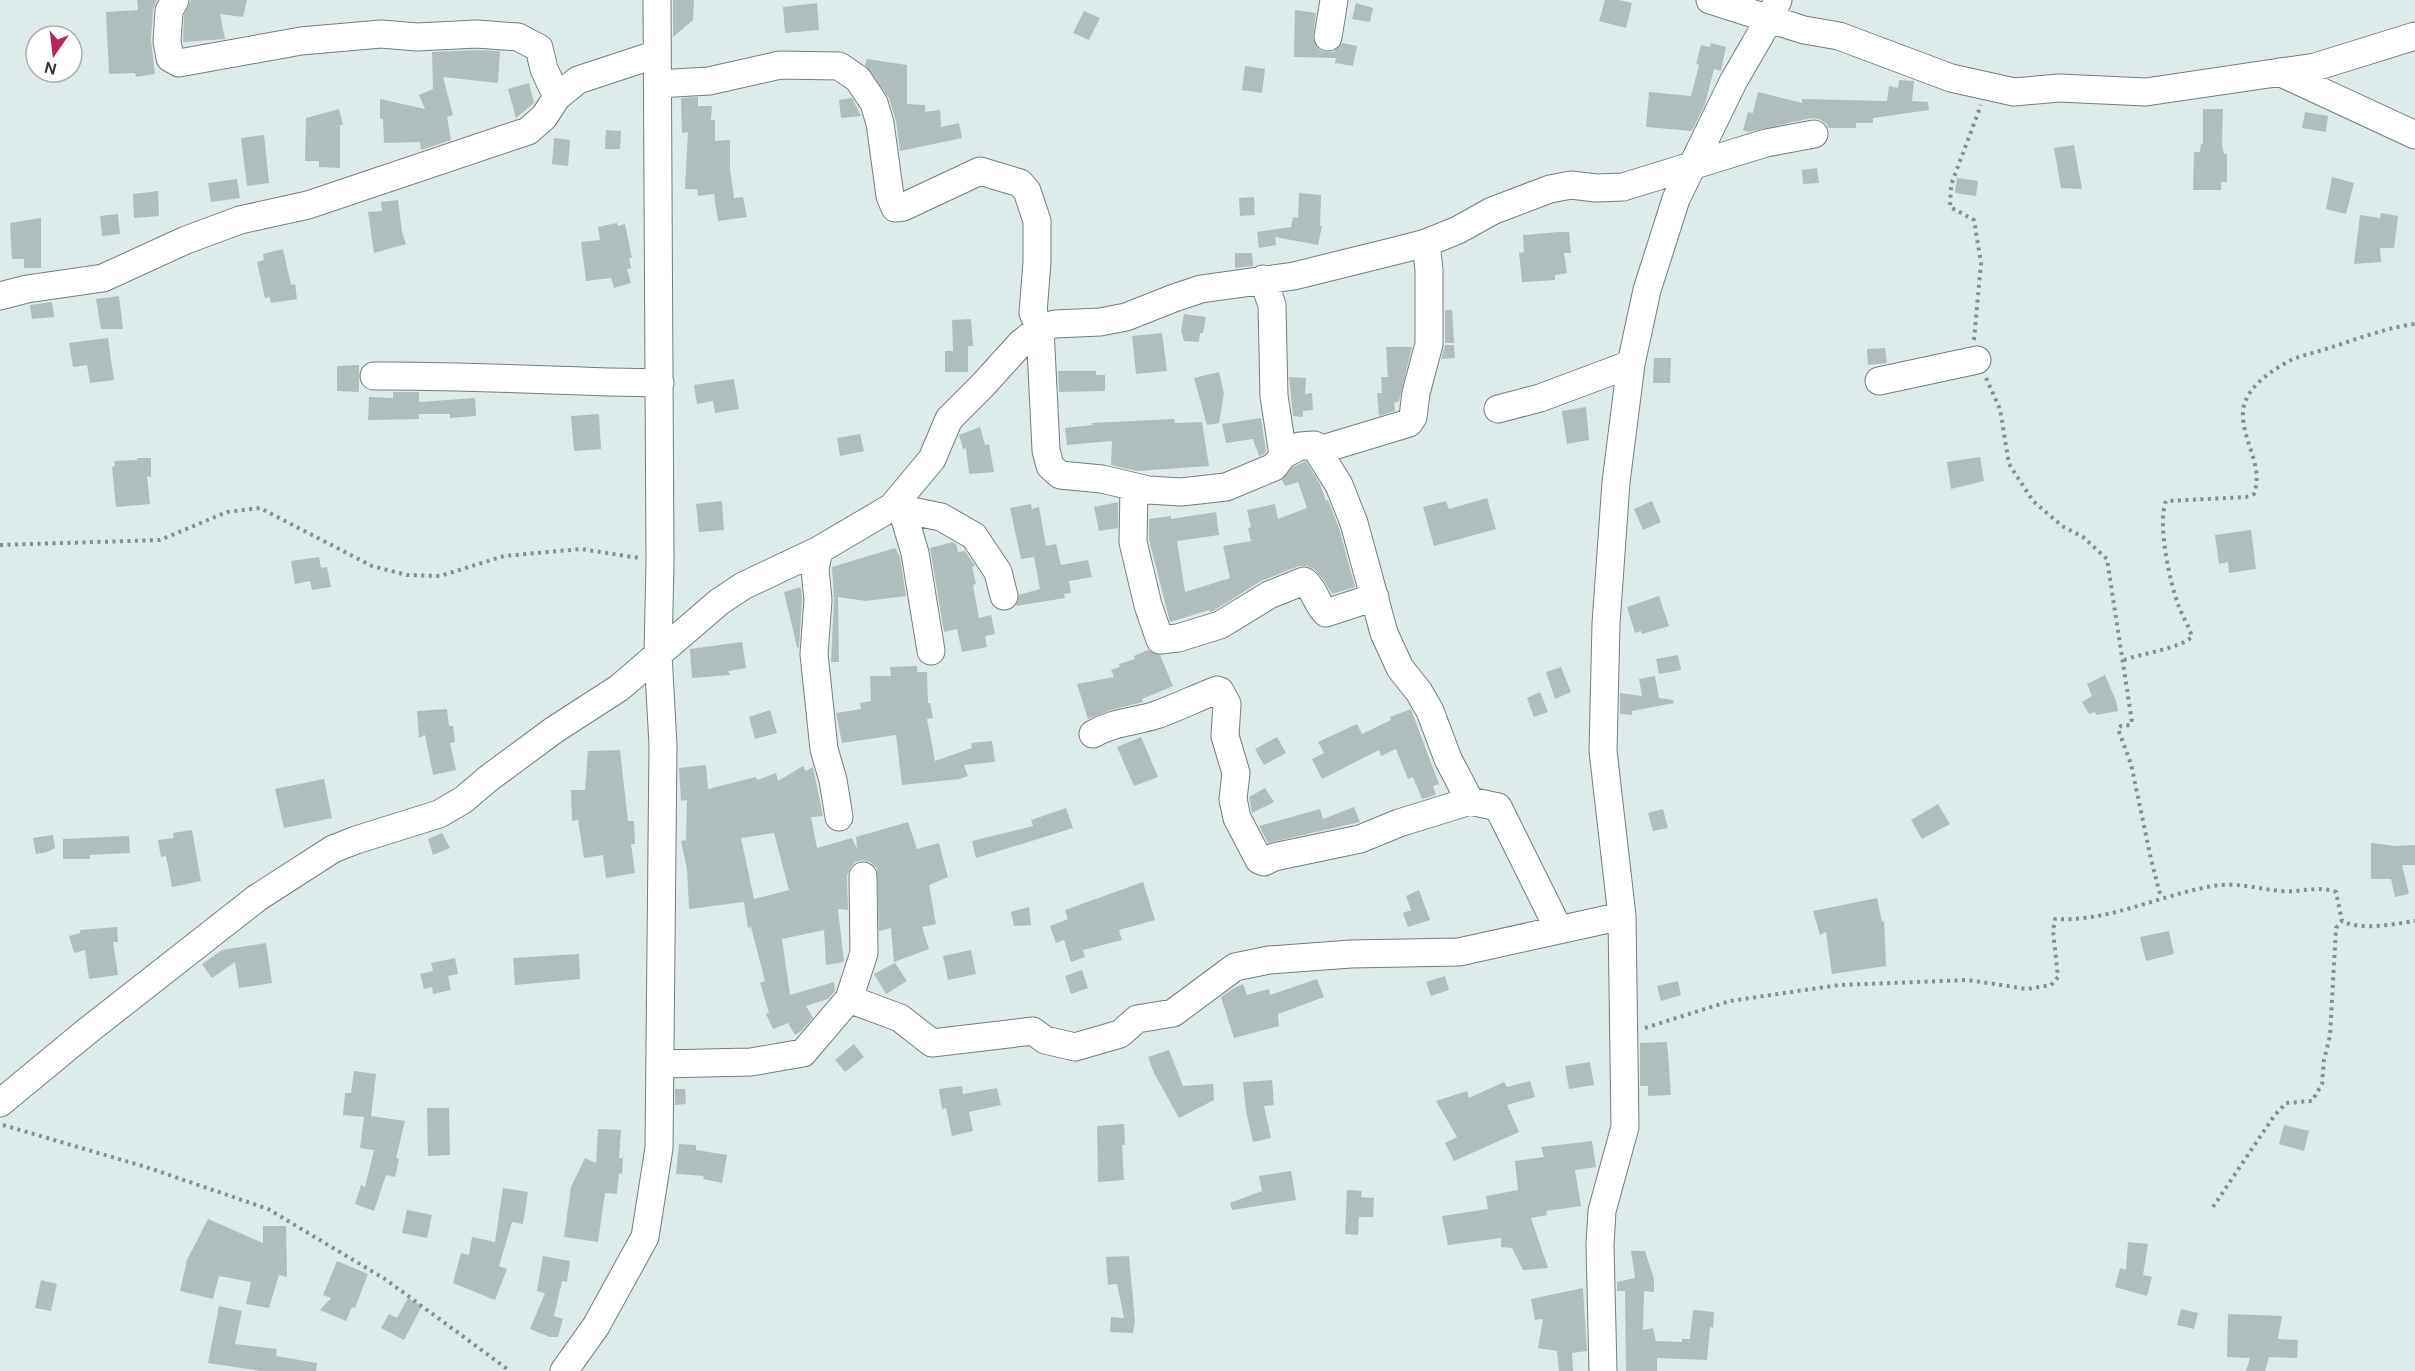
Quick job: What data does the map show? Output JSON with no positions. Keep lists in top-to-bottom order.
{
  "north": "bottom"
}
